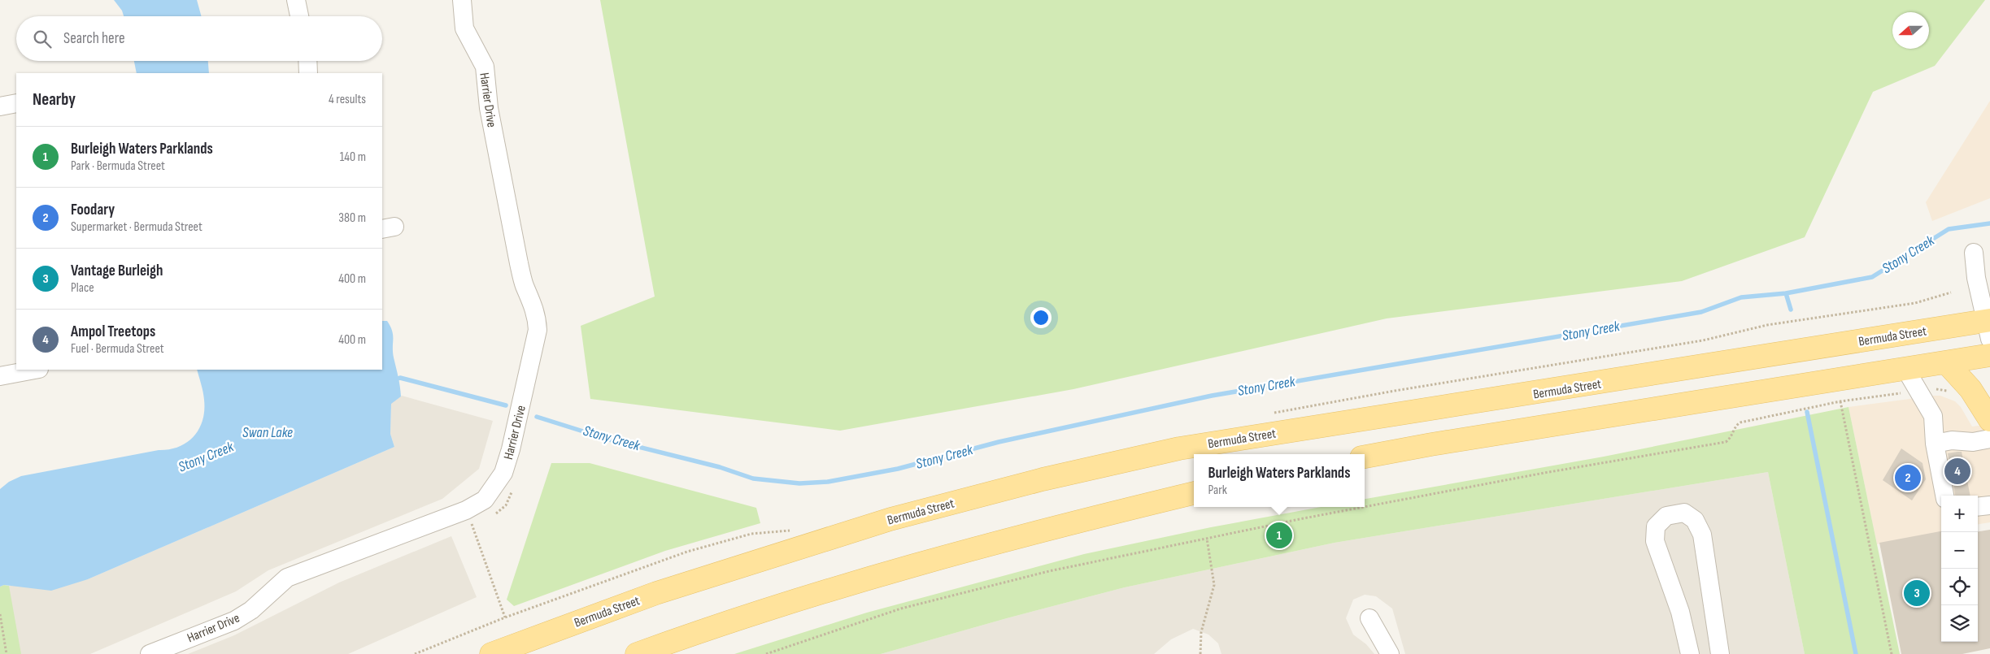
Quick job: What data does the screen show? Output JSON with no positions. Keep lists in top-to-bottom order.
{
  "streets": {
    "main road": ["Bermuda Street"],
    "street": ["Harrier Drive"]
  },
  "water": ["Stony Creek", "Swan Lake"],
  "north": "left",
  "page": {
    "search": "Search here",
    "heading": ["Nearby", "4 results"],
    "list": [
      {
        "mark": "1",
        "name": "Burleigh Waters Parklands",
        "note": "Park · Bermuda Street",
        "value": "140 m"
      },
      {
        "mark": "2",
        "name": "Foodary",
        "note": "Supermarket · Bermuda Street",
        "value": "380 m"
      },
      {
        "mark": "3",
        "name": "Vantage Burleigh",
        "note": "Place",
        "value": "400 m"
      },
      {
        "mark": "4",
        "name": "Ampol Treetops",
        "note": "Fuel · Bermuda Street",
        "value": "400 m"
      }
    ],
    "popup": ["Burleigh Waters Parklands", "Park"],
    "pins": [
      "4",
      "2",
      "1",
      "3"
    ],
    "map_buttons": ["+", "−"]
  }
}
